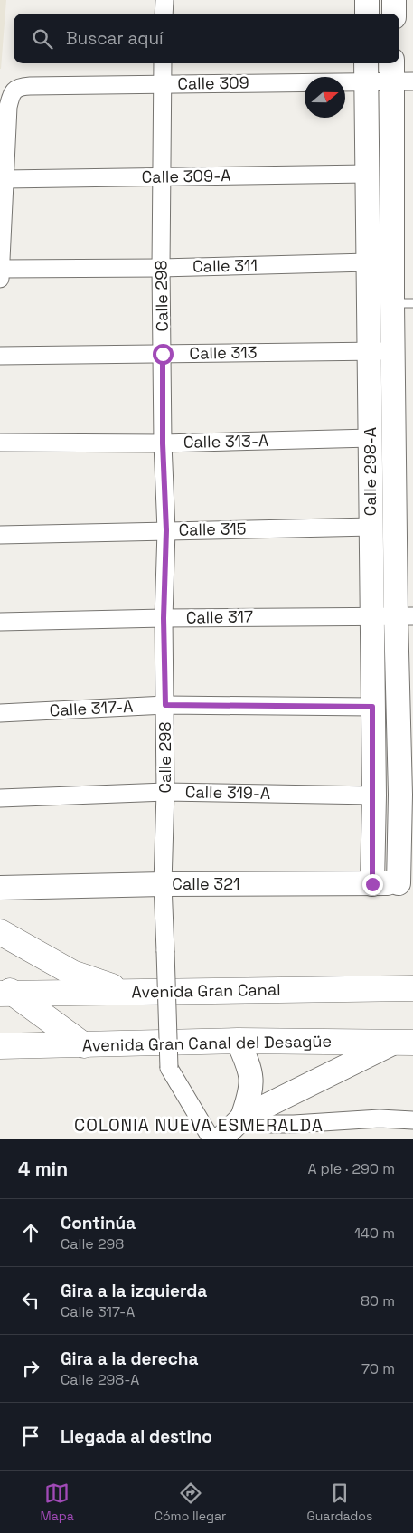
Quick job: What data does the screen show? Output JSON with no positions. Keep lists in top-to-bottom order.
{
  "streets": {
    "main road": ["Avenida Gran Canal", "Avenida Gran Canal del Desagüe"],
    "street": [
      "Calle 309",
      "Calle 309-A",
      "Calle 311",
      "Calle 298",
      "Calle 313",
      "Calle 313-A",
      "Calle 298-A",
      "Calle 315",
      "Calle 317",
      "Calle 317-A",
      "Calle 319-A",
      "Calle 321"
    ]
  },
  "crossings": [
    ["Calle 309", "Calle 309-A"],
    ["Calle 309", "Calle 298"],
    ["Calle 309", "Calle 298-A"],
    ["Calle 309-A", "Calle 298"],
    ["Calle 309-A", "Calle 298-A"],
    ["Calle 311", "Calle 298"],
    ["Calle 311", "Calle 298-A"],
    ["Calle 298", "Calle 313"],
    ["Calle 298", "Calle 313-A"],
    ["Calle 298", "Calle 315"],
    ["Calle 298", "Calle 317"],
    ["Calle 298", "Calle 317-A"],
    ["Calle 298", "Calle 319-A"],
    ["Calle 298", "Calle 321"],
    ["Calle 313", "Calle 298-A"],
    ["Calle 313-A", "Calle 298-A"],
    ["Calle 298-A", "Calle 315"],
    ["Calle 298-A", "Calle 317"],
    ["Calle 298-A", "Calle 317-A"],
    ["Calle 298-A", "Calle 319-A"],
    ["Calle 298-A", "Calle 321"]
  ],
  "districts": ["COLONIA NUEVA ESMERALDA"],
  "north": "right",
  "page": {
    "search": "Buscar aquí",
    "heading": ["4 min", "A pie · 290 m"],
    "list": [
      ["Continúa", "Calle 298", "140 m"],
      ["Gira a la izquierda", "Calle 317-A", "80 m"],
      ["Gira a la derecha", "Calle 298-A", "70 m"],
      "Llegada al destino"
    ],
    "nav": ["Mapa", "Cómo llegar", "Guardados"]
  }
}
